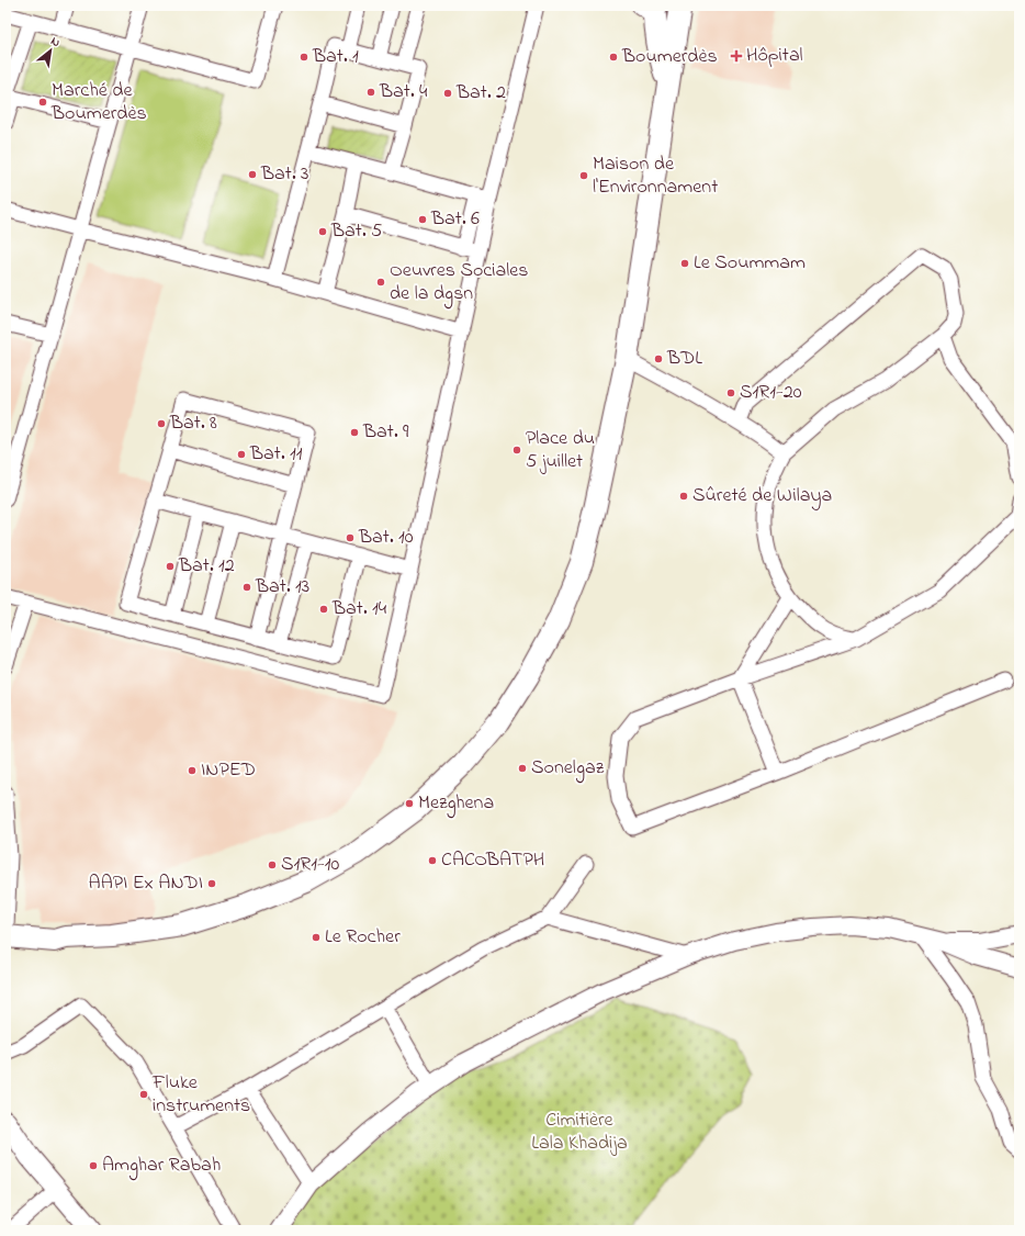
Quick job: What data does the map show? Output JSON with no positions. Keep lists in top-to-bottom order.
{
  "parks": ["Cimitière Lala Khadija"],
  "places": {
    "health": ["Hôpital"],
    "other": [
      "Bat. 1",
      "Boumerdès",
      "Bat. 4",
      "Bat. 2",
      "Marché de Boumerdès",
      "Bat. 3",
      "Maison de l'Environnament",
      "Bat. 6",
      "Bat. 5",
      "Le Soummam",
      "Oeuvres Sociales de la dgsn",
      "BDL",
      "S1R1-20",
      "Bat. 8",
      "Bat. 9",
      "Place du 5 juillet",
      "Bat. 11",
      "Sûreté de Wilaya",
      "Bat. 10",
      "Bat. 12",
      "Bat. 13",
      "Bat. 14",
      "Sonelgaz",
      "INPED",
      "Mezghena",
      "CACOBATPH",
      "S1R1-10",
      "AAPI Ex ANDI",
      "Le Rocher",
      "Fluke instruments",
      "Amghar Rabah"
    ]
  },
  "north": "top right"
}
